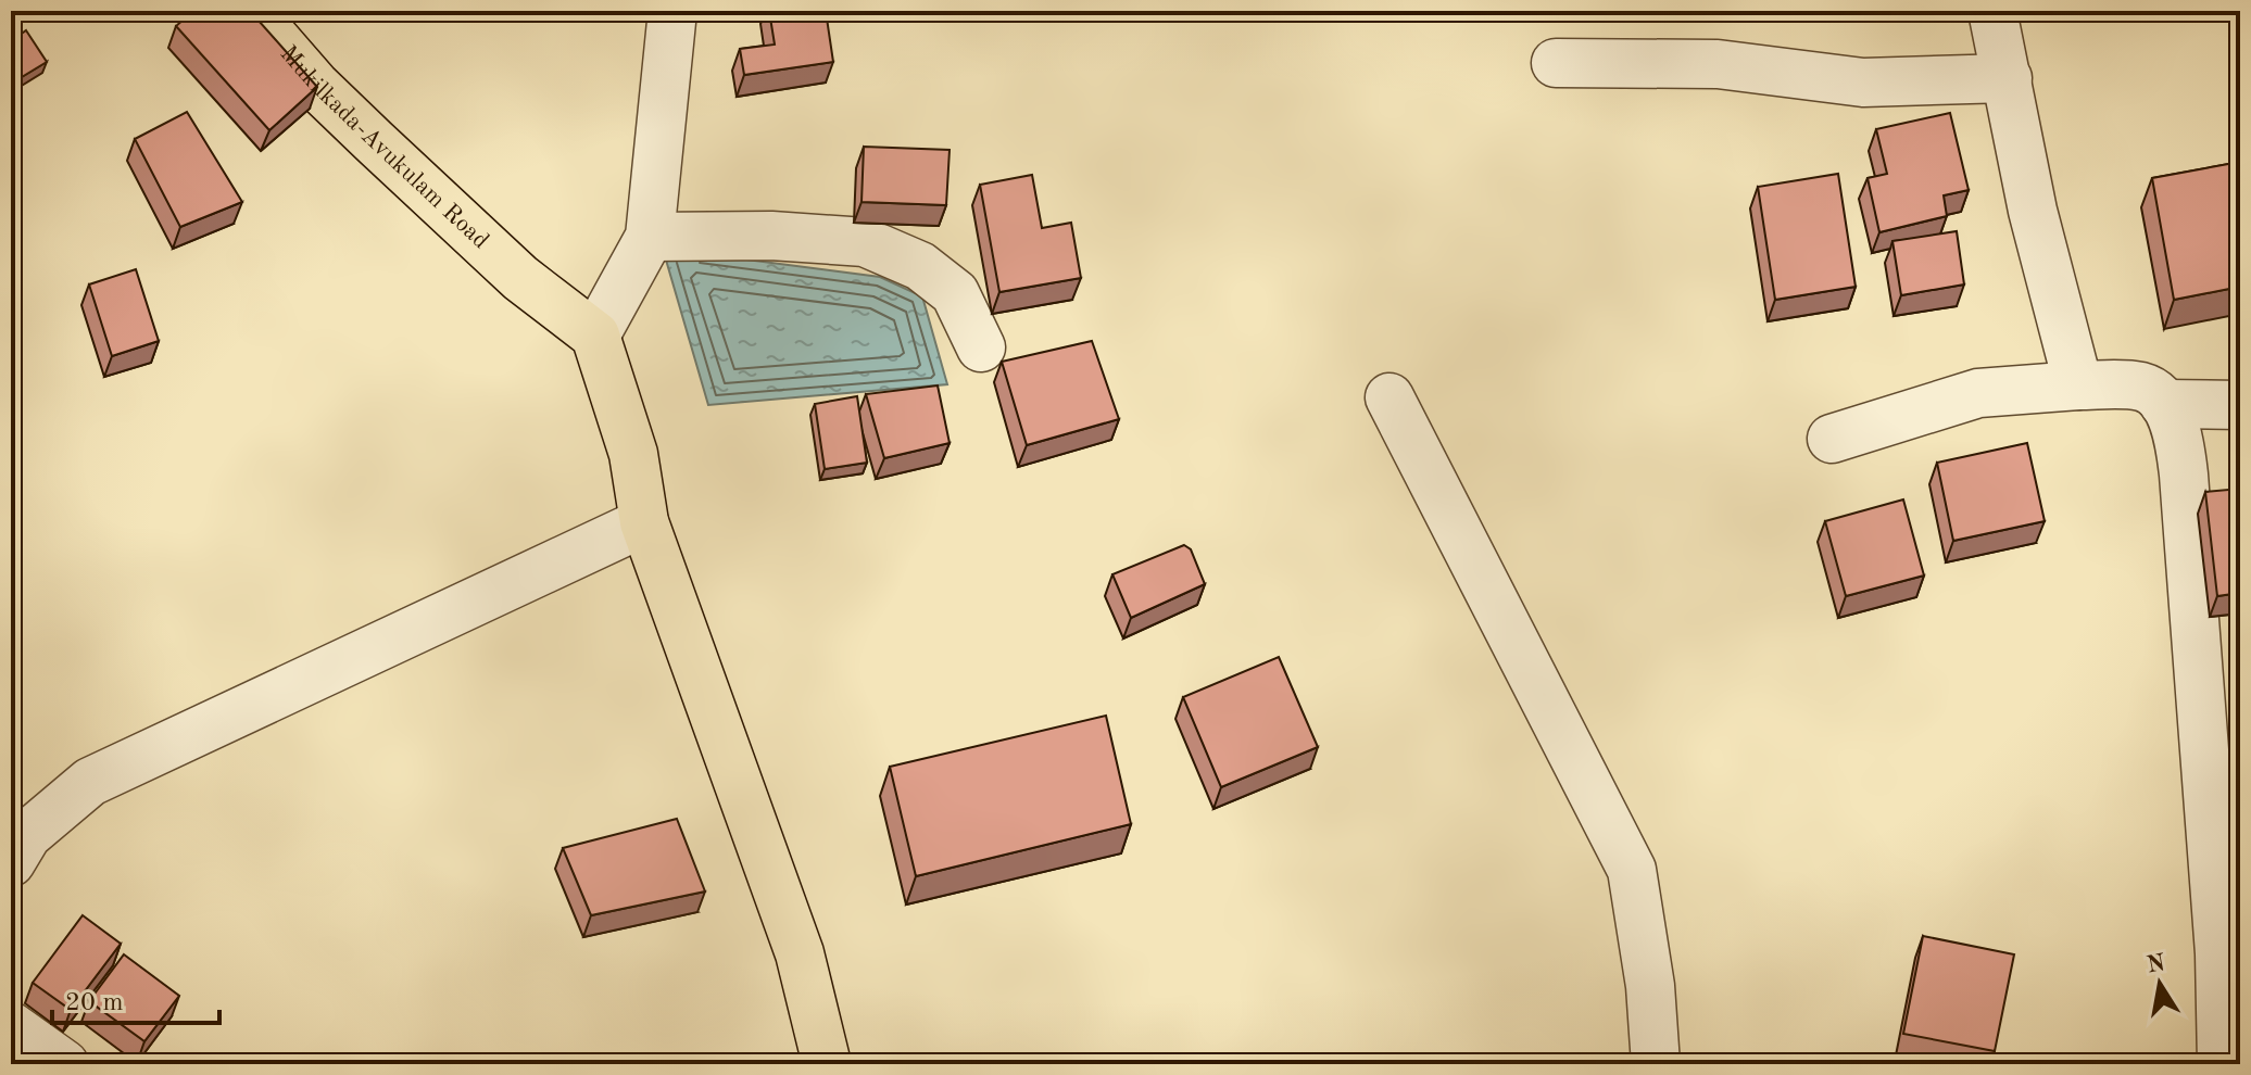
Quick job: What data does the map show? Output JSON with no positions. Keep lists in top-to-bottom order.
{
  "streets": {
    "main road": ["Mukilkada-Avukulam Road"]
  },
  "scale_bar": "20 m",
  "north": "top"
}
